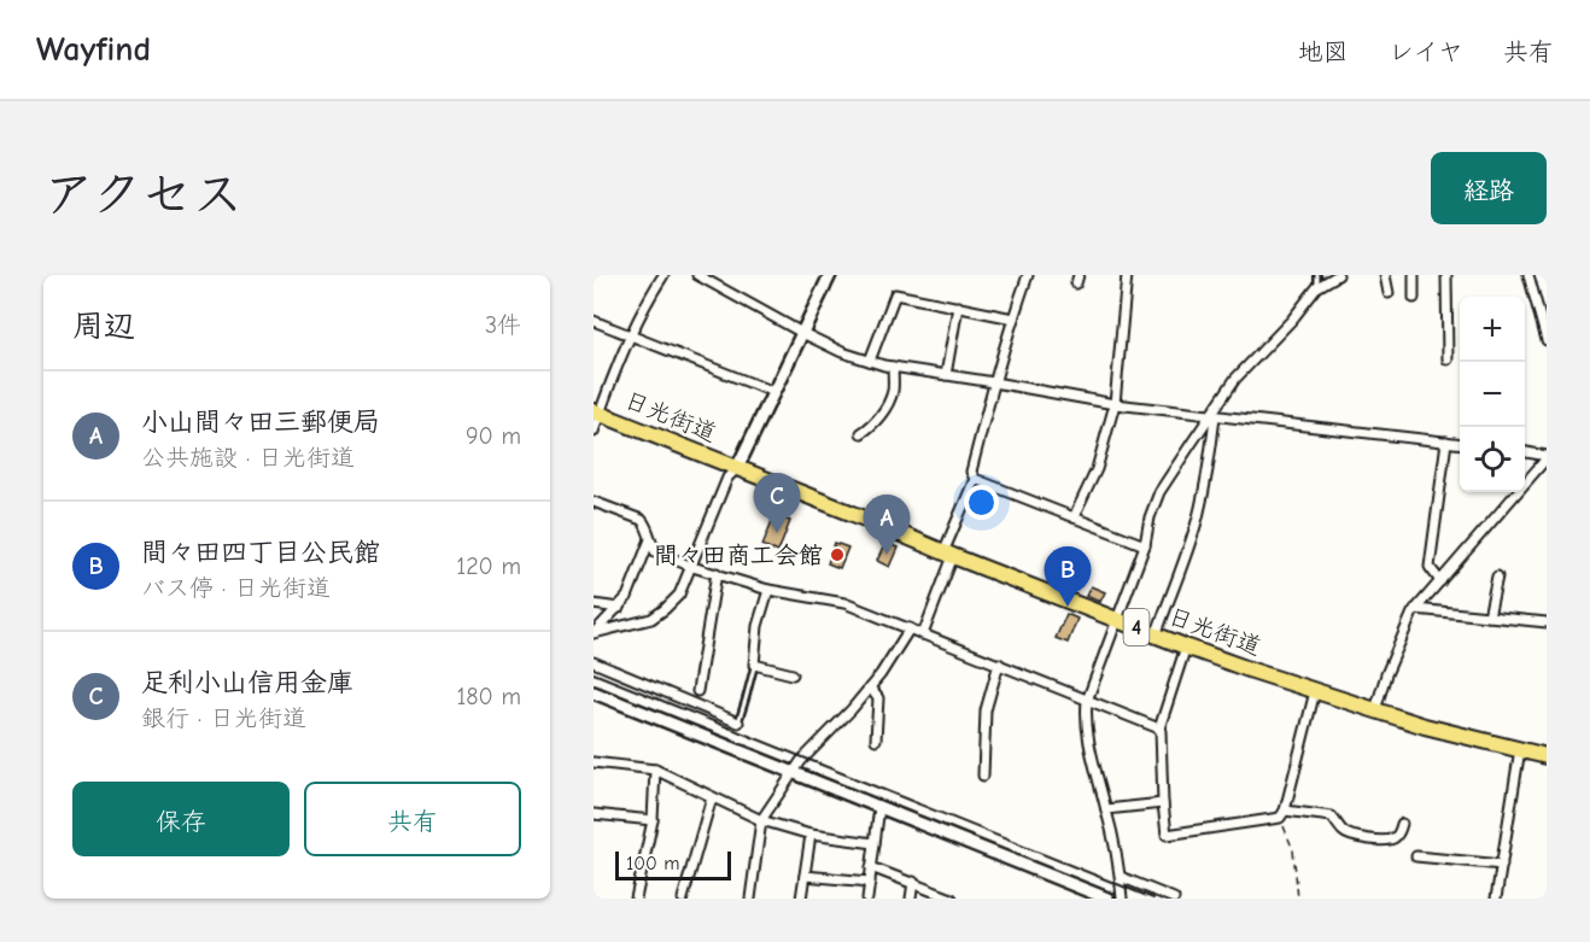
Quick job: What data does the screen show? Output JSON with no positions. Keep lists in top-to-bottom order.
{
  "streets": {
    "highway": ["日光街道", "4"]
  },
  "places": ["間々田商工会館"],
  "scale_bar": "100 m",
  "page": {
    "header": "Wayfind",
    "nav": ["地図", "レイヤ", "共有"],
    "title": "アクセス",
    "buttons": [
      "経路",
      ["保存", "共有"]
    ],
    "heading": ["周辺", "3件"],
    "map_buttons": ["+", "−"],
    "list": [
      {
        "mark": "A",
        "name": "小山間々田三郵便局",
        "note": "公共施設 · 日光街道",
        "value": "90 m"
      },
      {
        "mark": "B",
        "name": "間々田四丁目公民館",
        "note": "バス停 · 日光街道",
        "value": "120 m"
      },
      {
        "mark": "C",
        "name": "足利小山信用金庫",
        "note": "銀行 · 日光街道",
        "value": "180 m"
      }
    ],
    "pins": ["C", "A", "B"],
    "scale": "100 m"
  }
}
